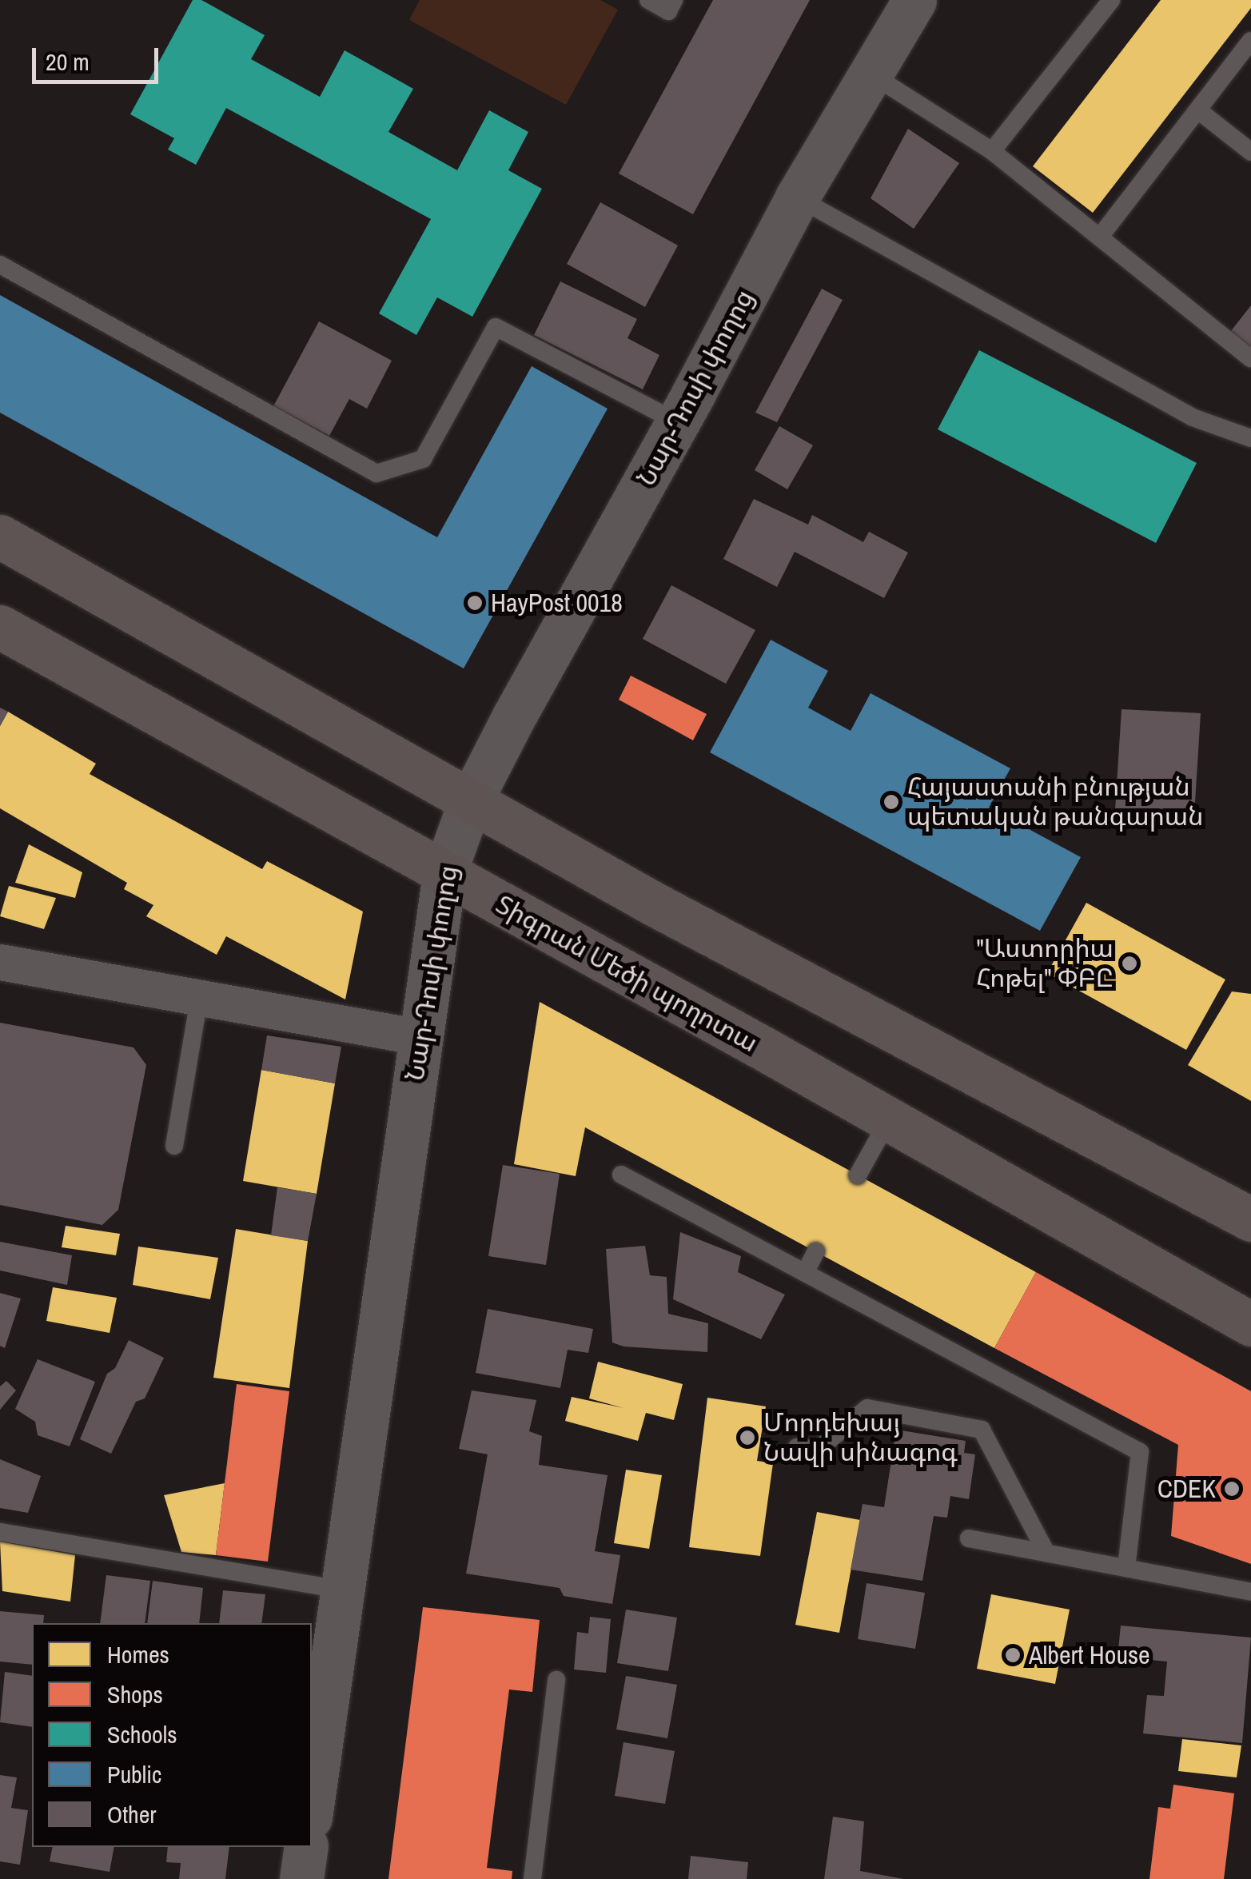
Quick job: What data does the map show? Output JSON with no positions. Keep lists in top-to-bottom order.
{
  "streets": {
    "main road": ["Նար-Դոսի փողոց", "Տիգրան Մեծի պողոտա"]
  },
  "crossings": [
    ["Նար-Դոսի փողոց", "Տիգրան Մեծի պողոտա"]
  ],
  "places": [
    "HayPost 0018",
    "Հայաստանի բնության պետական թանգարան",
    "\"Աստորիա Հոթել\" ՓԲԸ",
    "Մորդեխայ Նավի սինագոգ",
    "CDEK",
    "Albert House"
  ],
  "legend": [
    "Homes",
    "Shops",
    "Schools",
    "Public",
    "Other"
  ],
  "scale_bar": "20 m"
}
